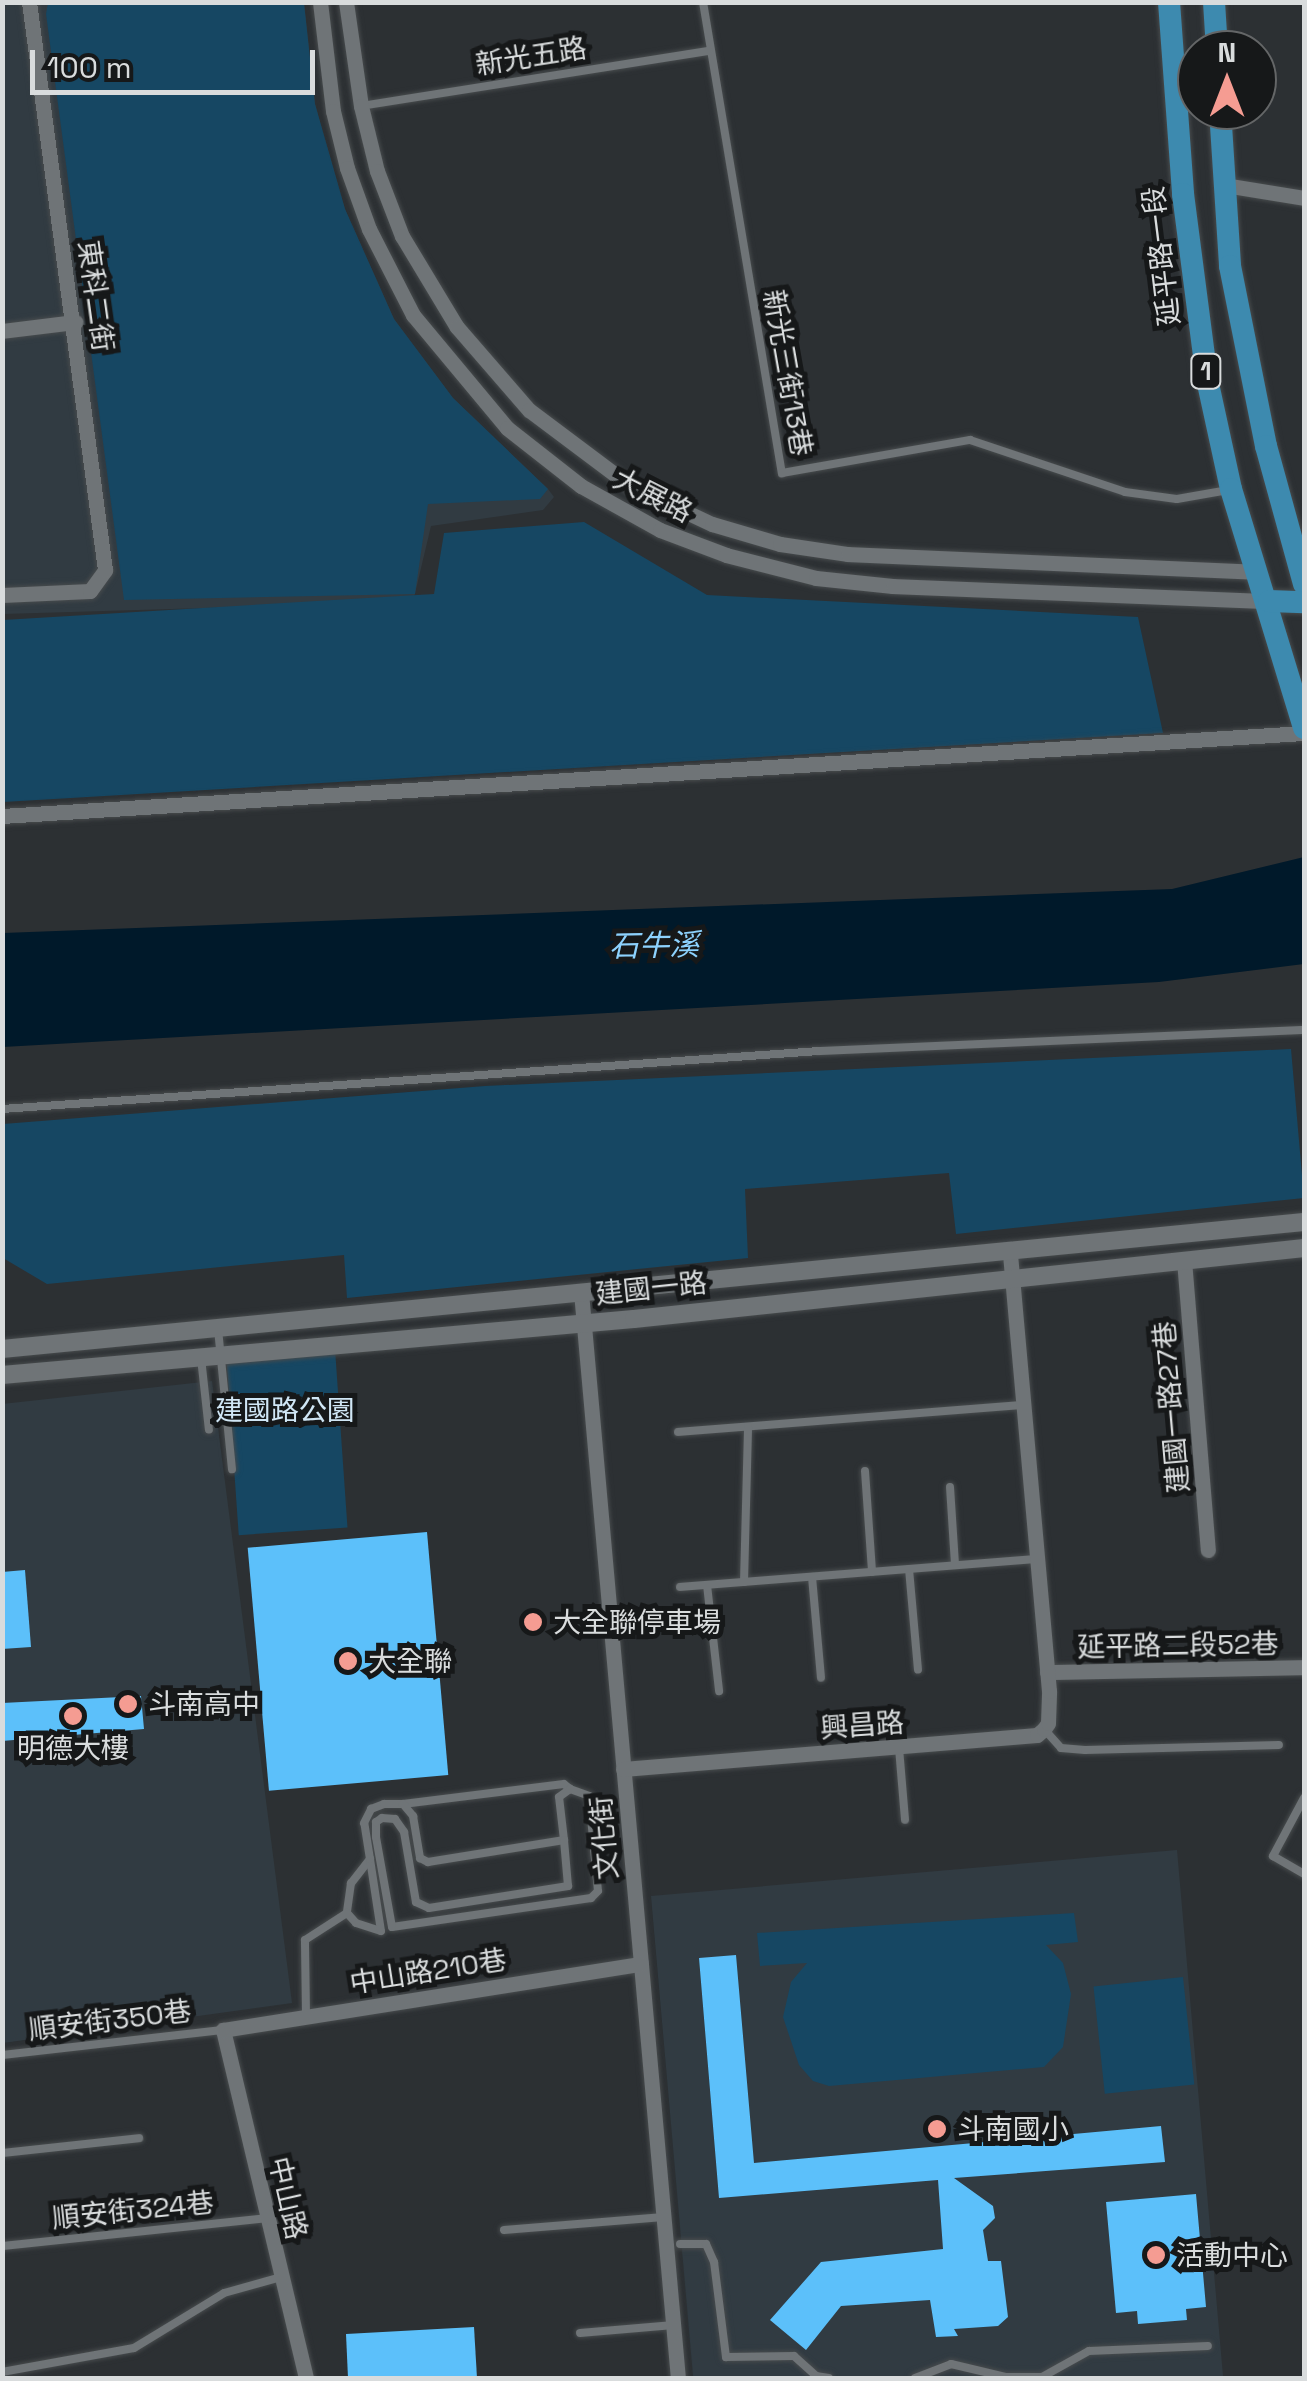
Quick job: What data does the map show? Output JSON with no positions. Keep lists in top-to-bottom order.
{
  "streets": {
    "main road": ["延平路一段", "1"],
    "street": [
      "東科二街",
      "大展路",
      "建國一路",
      "建國一路27巷",
      "延平路二段52巷",
      "興昌路",
      "文化街",
      "中山路210巷",
      "中山路"
    ],
    "lane": [
      "新光五路",
      "新光三街13巷",
      "順安街350巷",
      "順安街324巷"
    ]
  },
  "crossings": [
    ["新光五路", "新光三街13巷"],
    ["新光五路", "大展路"],
    ["延平路一段", "新光三街13巷"],
    ["延平路一段", "大展路"],
    ["建國一路", "建國一路27巷"],
    ["建國一路", "延平路二段52巷"],
    ["建國一路", "文化街"],
    ["興昌路", "文化街"],
    ["文化街", "中山路210巷"],
    ["中山路210巷", "順安街350巷"],
    ["中山路210巷", "中山路"],
    ["順安街350巷", "中山路"],
    ["中山路", "順安街324巷"]
  ],
  "water": ["石牛溪"],
  "parks": ["建國路公園"],
  "places": [
    "大全聯停車場",
    "大全聯",
    "斗南高中",
    "明德大樓",
    "斗南國小",
    "活動中心"
  ],
  "scale_bar": "100 m",
  "north": "top"
}
